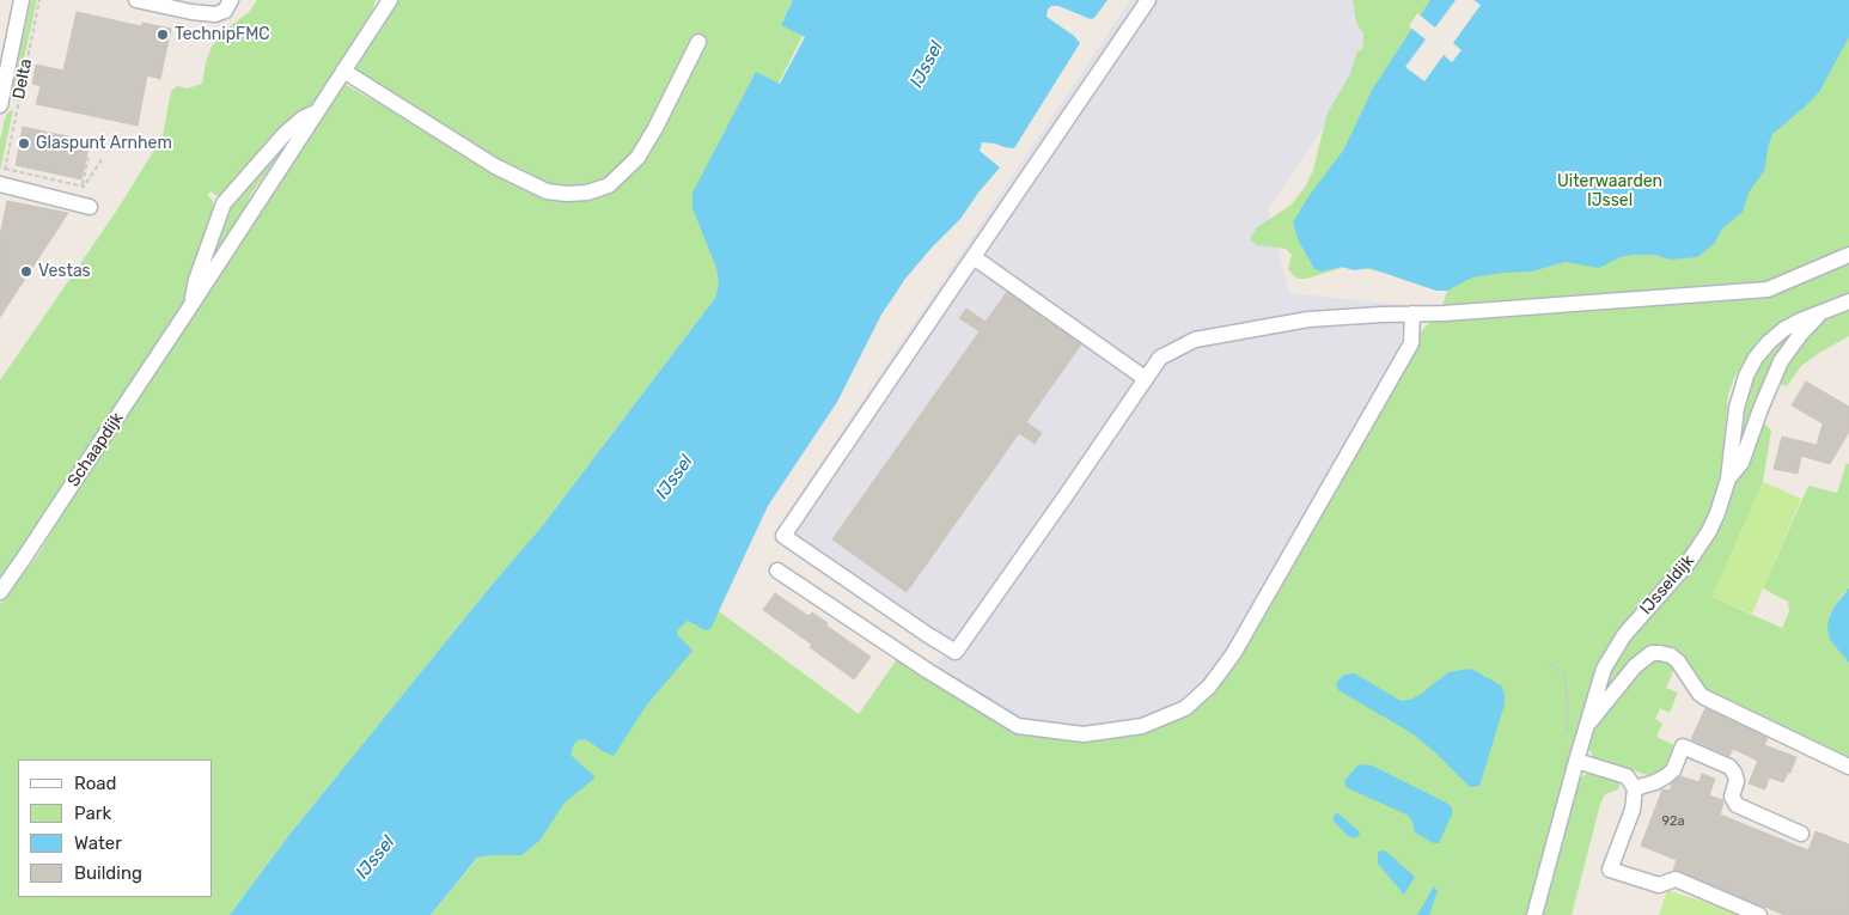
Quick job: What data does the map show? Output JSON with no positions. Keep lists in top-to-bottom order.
{
  "streets": {
    "street": ["Delta", "Schaapdijk", "IJsseldijk"]
  },
  "water": ["IJssel"],
  "parks": ["Uiterwaarden IJssel"],
  "places": ["TechnipFMC", "Glaspunt Arnhem", "Vestas"],
  "house_numbers": ["92a"],
  "legend": [
    "Road",
    "Park",
    "Water",
    "Building"
  ]
}
